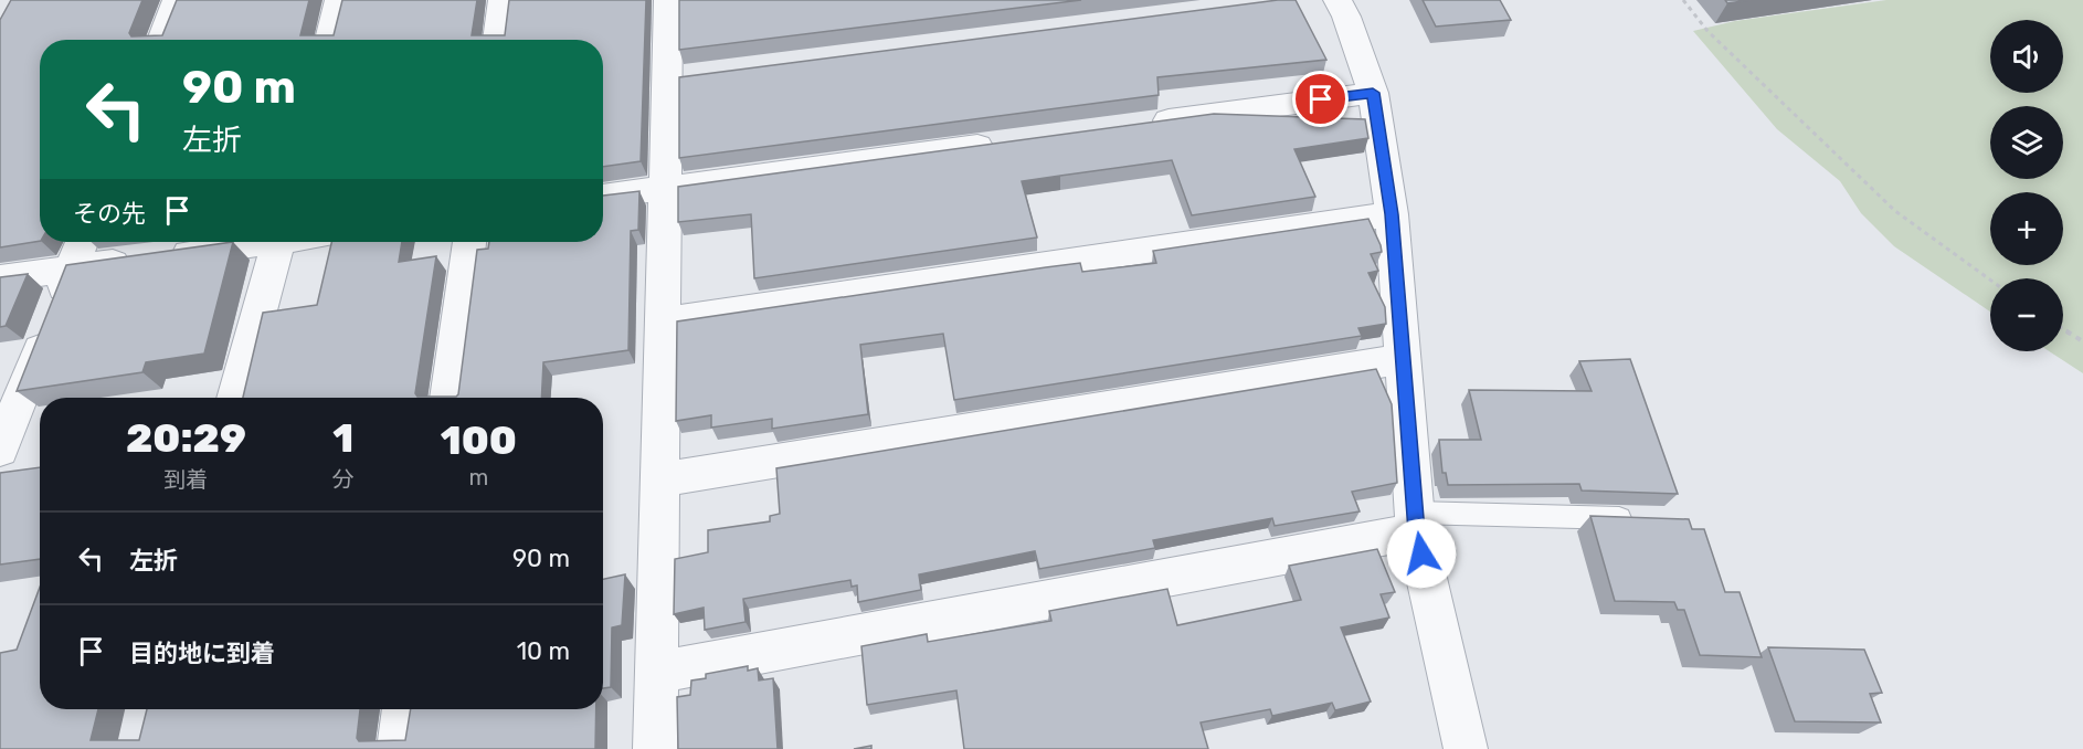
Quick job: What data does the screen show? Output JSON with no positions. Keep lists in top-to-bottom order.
{
  "page": {
    "map_buttons": ["+", "−"],
    "turn": ["90 m", "左折"],
    "then": "その先",
    "eta": [
      "20:29",
      "到着",
      "1",
      "分",
      "100",
      "m"
    ],
    "list": [
      {
        "name": "左折",
        "value": "90 m"
      },
      {
        "name": "目的地に到着",
        "value": "10 m"
      }
    ]
  }
}
